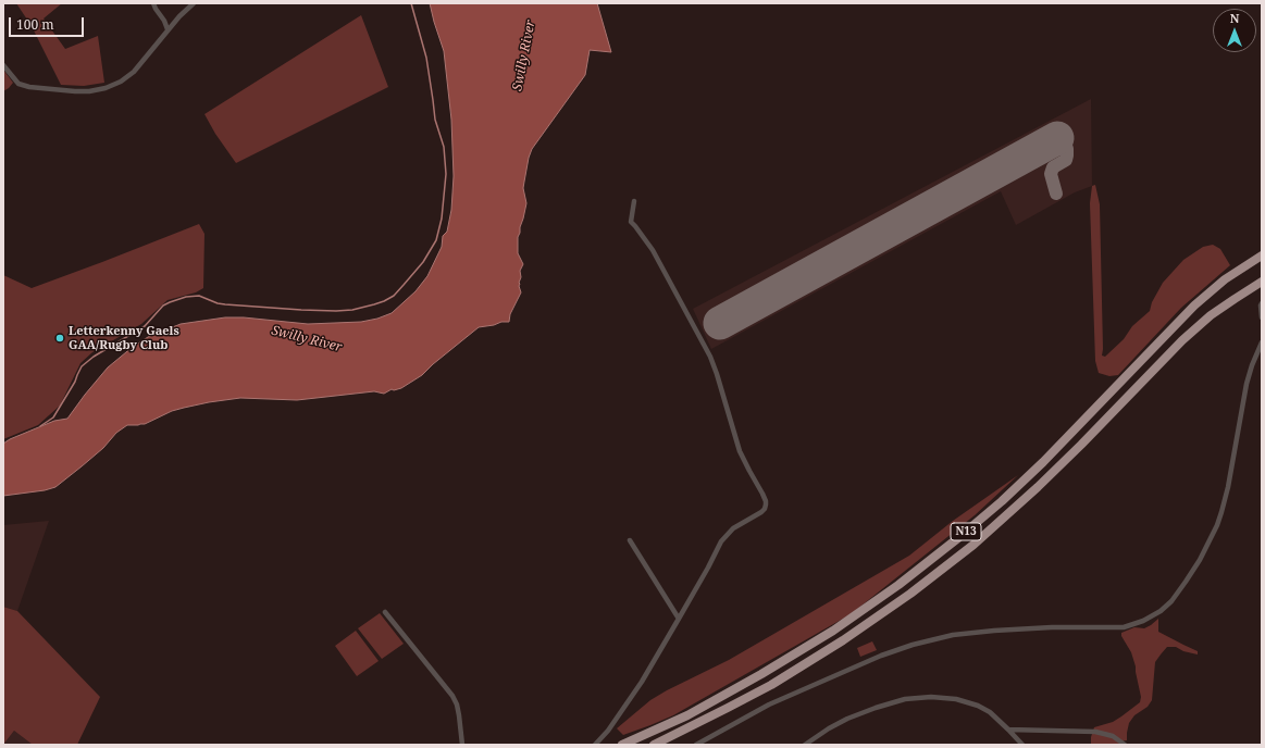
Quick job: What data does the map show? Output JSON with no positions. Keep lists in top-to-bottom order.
{
  "streets": {
    "highway": ["N13"]
  },
  "water": ["Swilly River"],
  "places": ["Letterkenny Gaels GAA/Rugby Club"],
  "scale_bar": "100 m",
  "north": "top"
}
